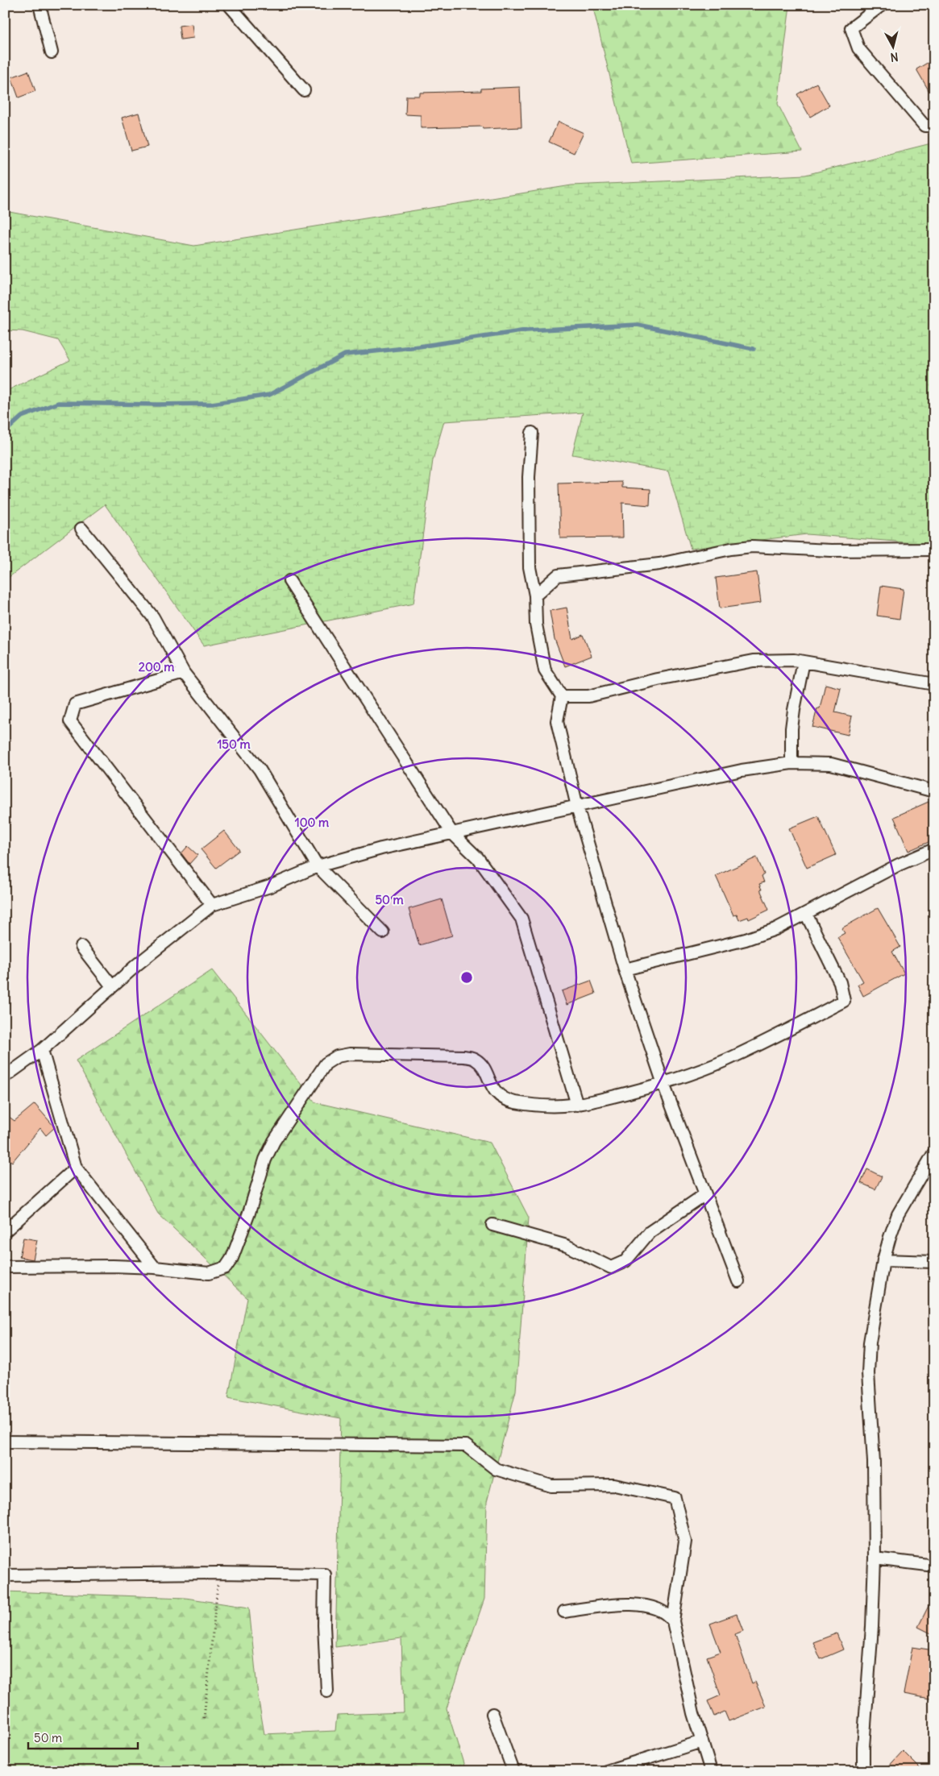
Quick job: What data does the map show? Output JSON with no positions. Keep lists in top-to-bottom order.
{
  "scale_bar": "50 m",
  "north": "bottom",
  "rings": [
    "200 m",
    "150 m",
    "100 m",
    "50 m"
  ]
}
